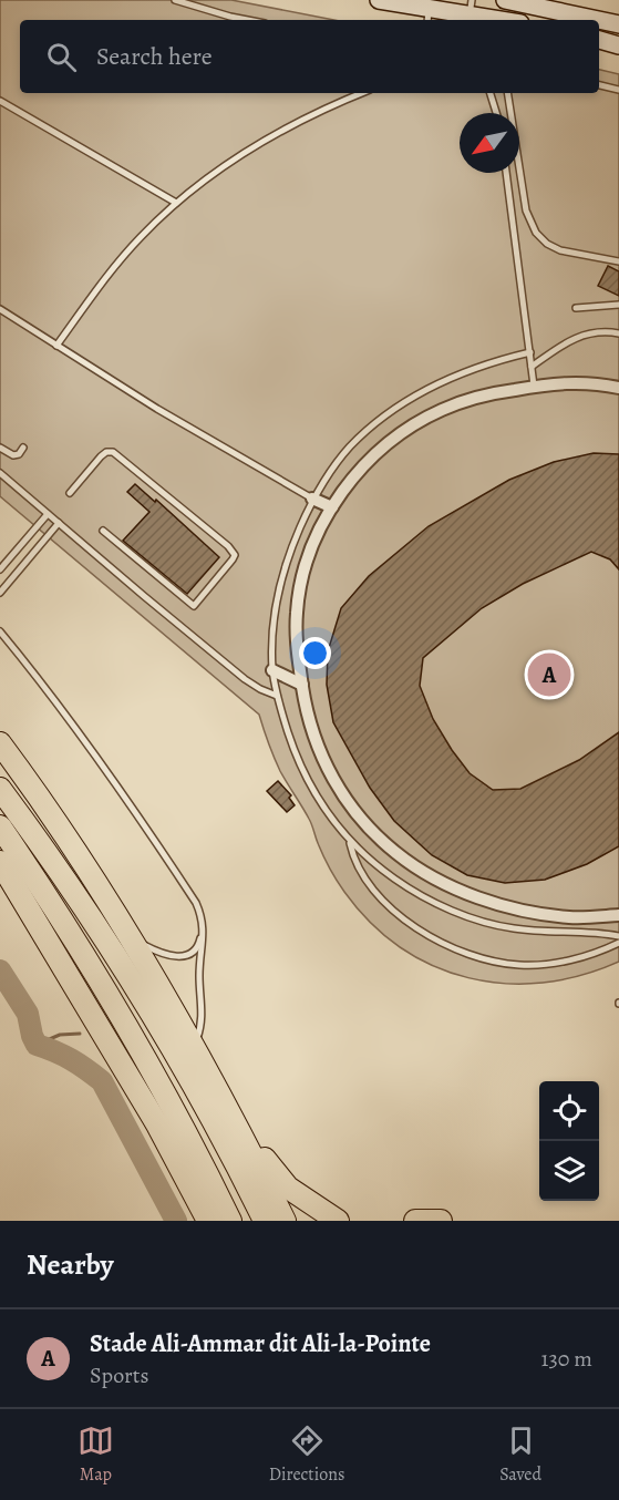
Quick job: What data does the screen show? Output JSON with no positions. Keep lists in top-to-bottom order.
{
  "north": "bottom left",
  "page": {
    "search": "Search here",
    "pins": "A",
    "heading": "Nearby",
    "list": [
      {
        "mark": "A",
        "name": "Stade Ali-Ammar dit Ali-la-Pointe",
        "note": "Sports",
        "value": "130 m"
      }
    ],
    "nav": ["Map", "Directions", "Saved"]
  }
}
